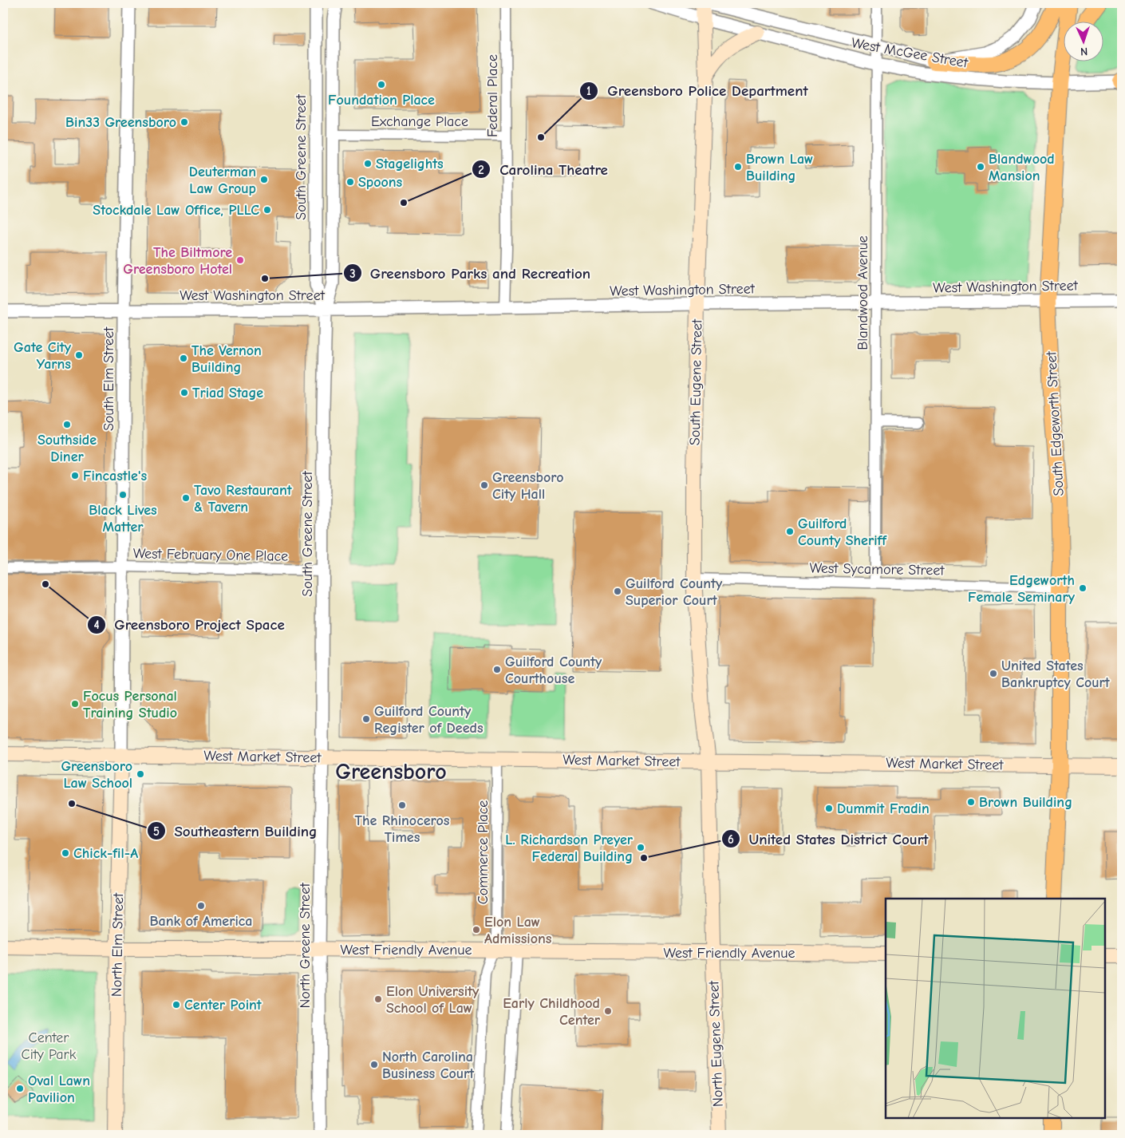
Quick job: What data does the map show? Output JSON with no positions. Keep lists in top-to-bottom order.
{
  "streets": {
    "main road": [
      "South Eugene Street",
      "South Edgeworth Street",
      "West Market Street",
      "North Elm Street",
      "West Friendly Avenue",
      "North Eugene Street"
    ],
    "street": [
      "West McGee Street",
      "Federal Place",
      "Exchange Place",
      "South Greene Street",
      "West Washington Street",
      "Blandwood Avenue",
      "South Elm Street",
      "West February One Place",
      "West Sycamore Street",
      "Commerce Place",
      "North Greene Street"
    ]
  },
  "crossings": [
    ["West McGee Street", "Blandwood Avenue"],
    ["West McGee Street", "South Eugene Street"],
    ["West McGee Street", "South Edgeworth Street"],
    ["Federal Place", "Exchange Place"],
    ["Federal Place", "West Washington Street"],
    ["Exchange Place", "South Greene Street"],
    ["South Greene Street", "West Washington Street"],
    ["South Greene Street", "West February One Place"],
    ["South Greene Street", "West Market Street"],
    ["South Greene Street", "North Greene Street"],
    ["West Washington Street", "Blandwood Avenue"],
    ["West Washington Street", "South Elm Street"],
    ["West Washington Street", "South Eugene Street"],
    ["West Washington Street", "South Edgeworth Street"],
    ["Blandwood Avenue", "West Sycamore Street"],
    ["South Elm Street", "West February One Place"],
    ["South Elm Street", "West Market Street"],
    ["South Elm Street", "North Elm Street"],
    ["South Eugene Street", "West Sycamore Street"],
    ["South Eugene Street", "West Market Street"],
    ["South Eugene Street", "North Eugene Street"],
    ["South Edgeworth Street", "West Sycamore Street"],
    ["South Edgeworth Street", "West Market Street"],
    ["West Market Street", "Commerce Place"],
    ["West Market Street", "North Elm Street"],
    ["West Market Street", "North Greene Street"],
    ["West Market Street", "North Eugene Street"],
    ["Commerce Place", "West Friendly Avenue"],
    ["North Elm Street", "West Friendly Avenue"],
    ["North Greene Street", "West Friendly Avenue"],
    ["West Friendly Avenue", "North Eugene Street"]
  ],
  "districts": ["Greensboro"],
  "parks": ["Center City Park"],
  "places": [
    "Foundation Place",
    "Bin33 Greensboro",
    "Greensboro Police Department",
    "Stagelights",
    "Brown Law Building",
    "Blandwood Mansion",
    "Deuterman Law Group",
    "Spoons",
    "Carolina Theatre",
    "Stockdale Law Office, PLLC",
    "The Biltmore Greensboro Hotel",
    "Greensboro Parks and Recreation",
    "Gate City Yarns",
    "The Vernon Building",
    "Triad Stage",
    "Southside Diner",
    "Fincastle's",
    "Greensboro City Hall",
    "Black Lives Matter",
    "Tavo Restaurant & Tavern",
    "Guilford County Sheriff",
    "Greensboro Project Space",
    "Edgeworth Female Seminary",
    "Guilford County Superior Court",
    "Guilford County Courthouse",
    "United States Bankruptcy Court",
    "Focus Personal Training Studio",
    "Guilford County Register of Deeds",
    "Greensboro Law School",
    "Brown Building",
    "Southeastern Building",
    "The Rhinoceros Times",
    "Dummit Fradin",
    "L. Richardson Preyer Federal Building",
    "Chick-fil-A",
    "United States District Court",
    "Bank of America",
    "Elon Law Admissions",
    "Elon University School of Law",
    "Center Point",
    "Early Childhood Center",
    "North Carolina Business Court",
    "Oval Lawn Pavilion"
  ],
  "north": "bottom"
}
